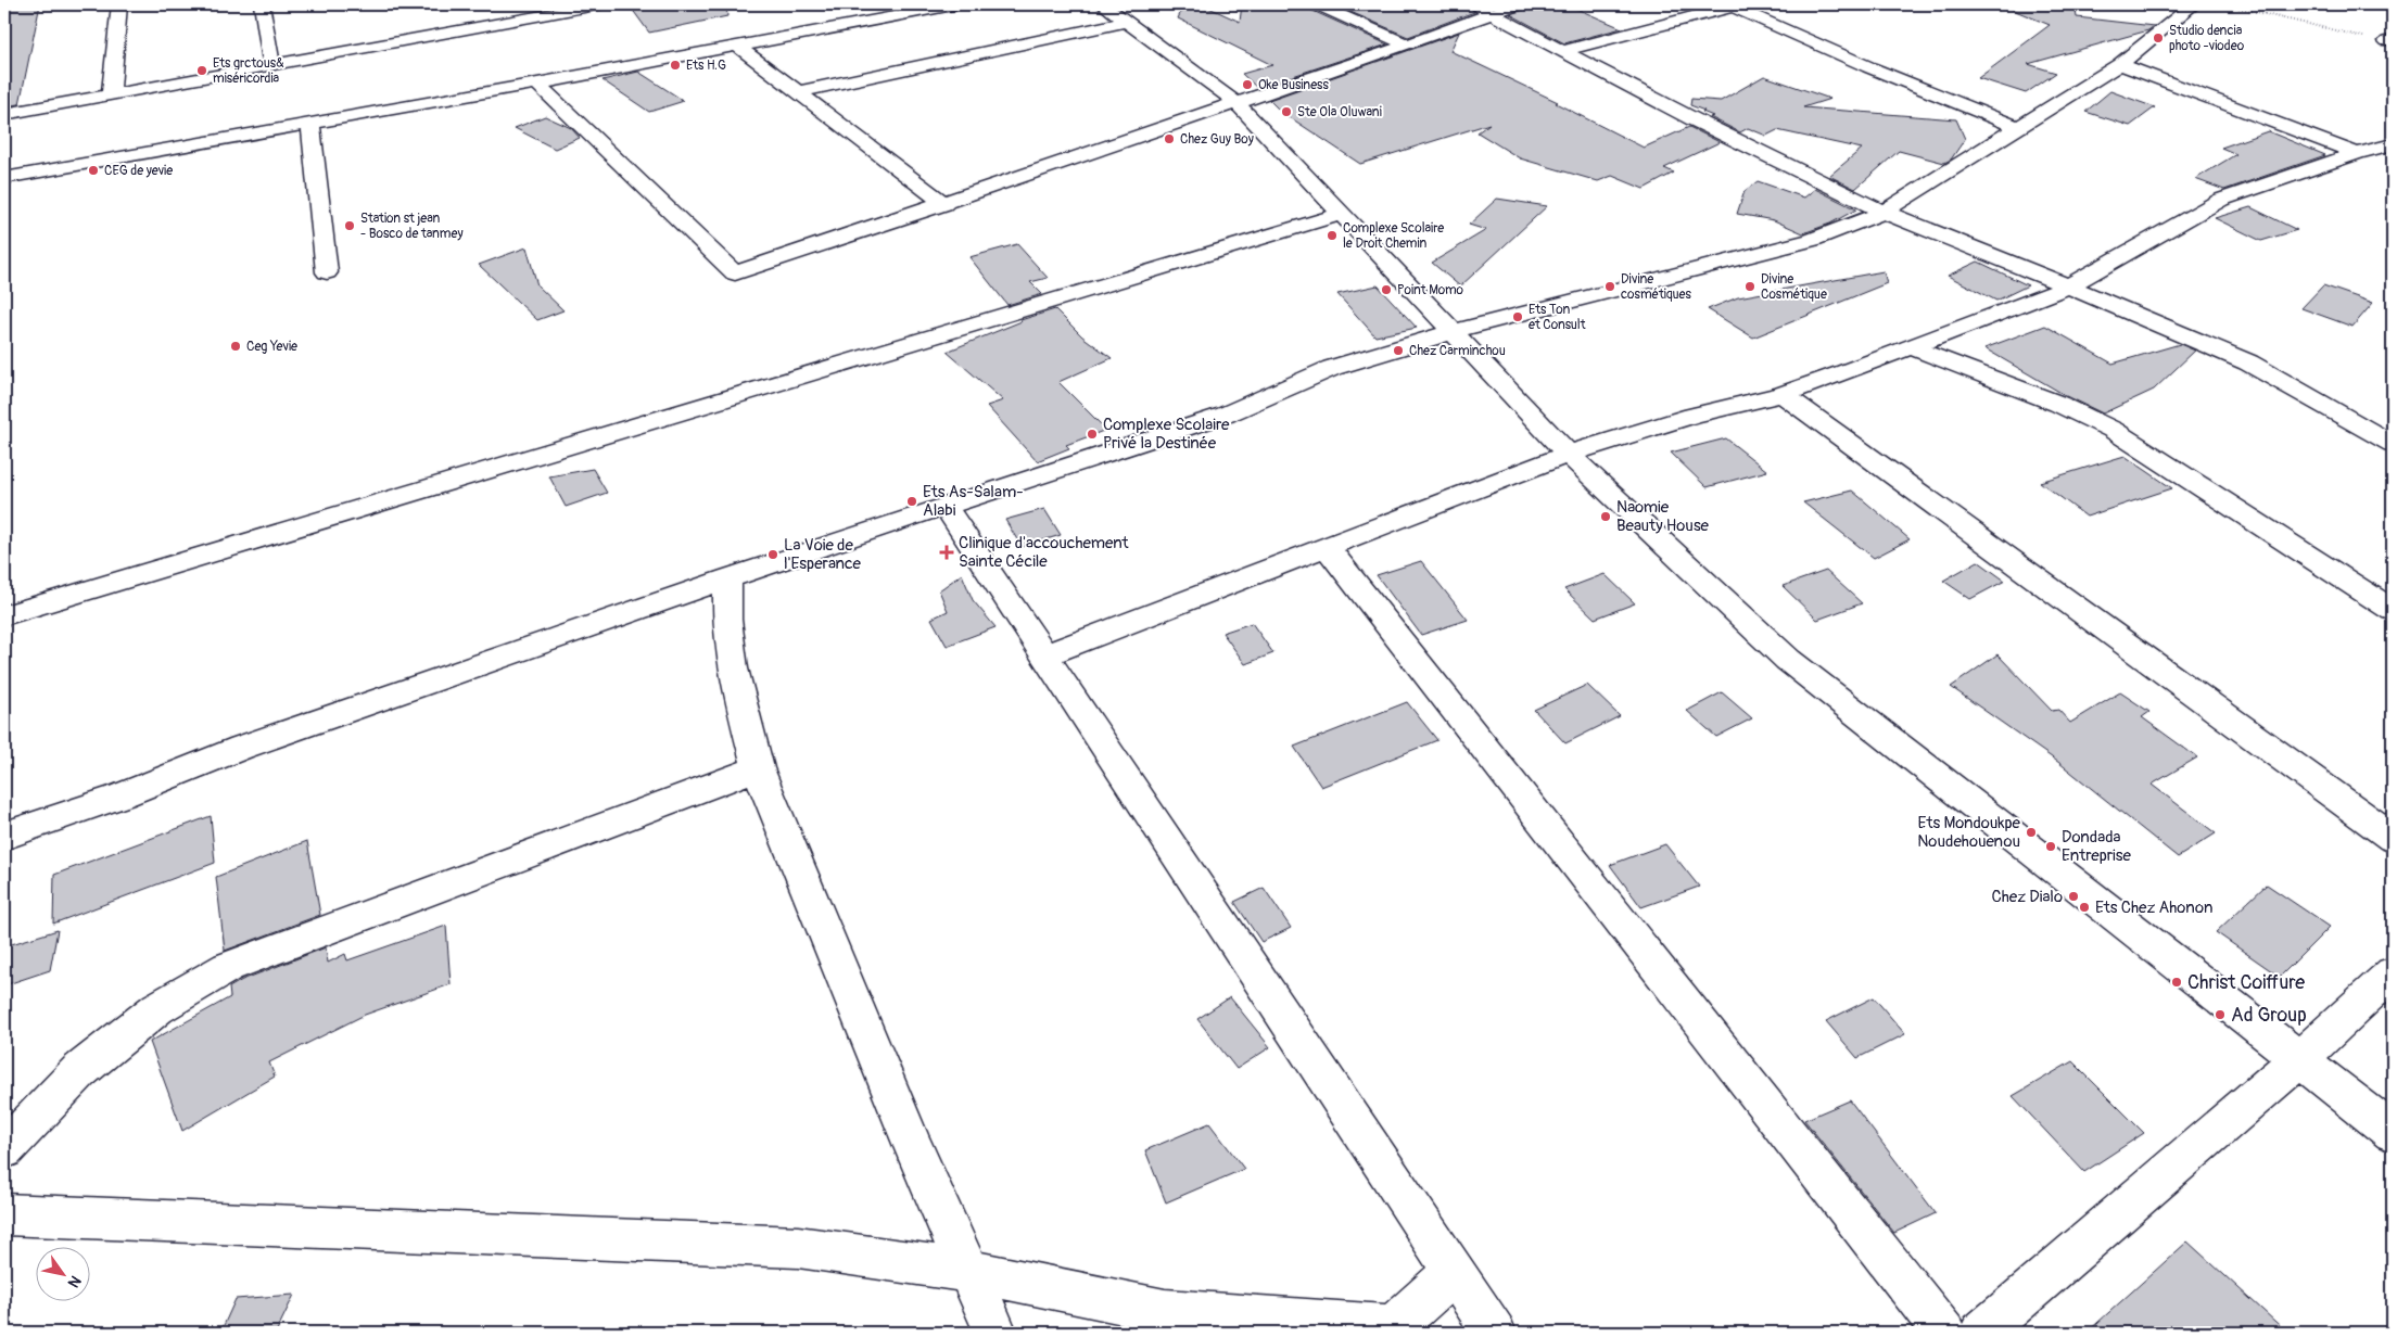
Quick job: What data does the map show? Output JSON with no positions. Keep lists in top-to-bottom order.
{
  "places": {
    "other": [
      "Studio dencia photo -viodeo",
      "Ets H.G",
      "Ets grctous& miséricordia",
      "Oke Business",
      "Ste Ola Oluwani",
      "Chez Guy Boy",
      "CEG de yevie",
      "Station st jean - Bosco de tanmey",
      "Complexe Scolaire le Droit Chemin",
      "Divine cosmétiques",
      "Divine Cosmétique",
      "Point Momo",
      "Ets Ton et Consult",
      "Ceg Yevie",
      "Chez Carminchou",
      "Complexe Scolaire Privé la Destinée",
      "Ets As-Salam- Alabi",
      "Naomie Beauty House",
      "La Voie de l'Esperance",
      "Ets Mondoukpe Noudehouenou",
      "Dondada Entreprise",
      "Chez Dialo",
      "Ets Chez Ahonon",
      "Christ Coiffure",
      "Ad Group"
    ],
    "health": ["Clinique d'accouchement Sainte Cécile"]
  },
  "north": "bottom right"
}
